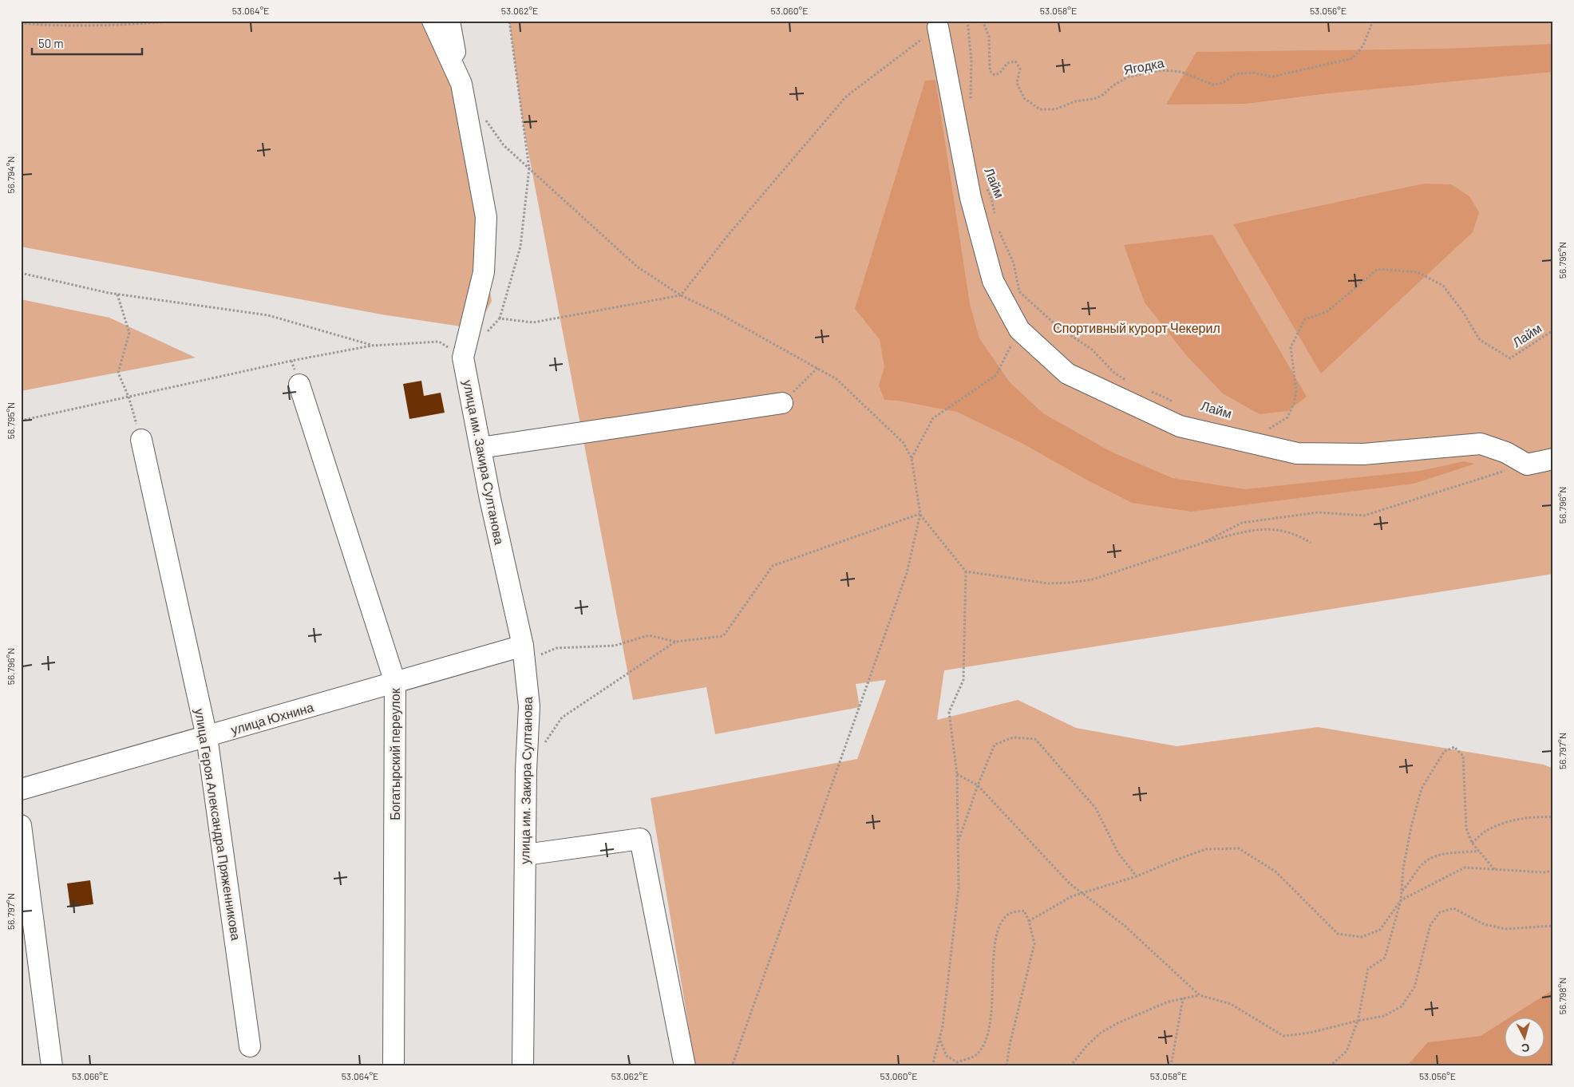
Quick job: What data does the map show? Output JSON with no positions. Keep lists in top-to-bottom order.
{
  "streets": {
    "street": [
      "улица им. Закира Султанова",
      "улица Юхнина",
      "Богатырский переулок",
      "улица Героя Александра Пряженникова"
    ],
    "path": ["Ягодка", "Лайм"]
  },
  "crossings": [
    ["улица им. Закира Султанова", "улица Юхнина"],
    ["улица Юхнина", "Богатырский переулок"],
    ["улица Юхнина", "улица Героя Александра Пряженникова"]
  ],
  "parks": ["Спортивный курорт Чекерил"],
  "scale_bar": "50 m",
  "north": "bottom",
  "coordinates": [
    "53.064°E",
    "53.062°E",
    "53.060°E",
    "53.058°E",
    "53.056°E",
    "56.794°N",
    "56.795°N",
    "56.796°N",
    "56.797°N",
    "56.798°N",
    "53.066°E"
  ]
}
